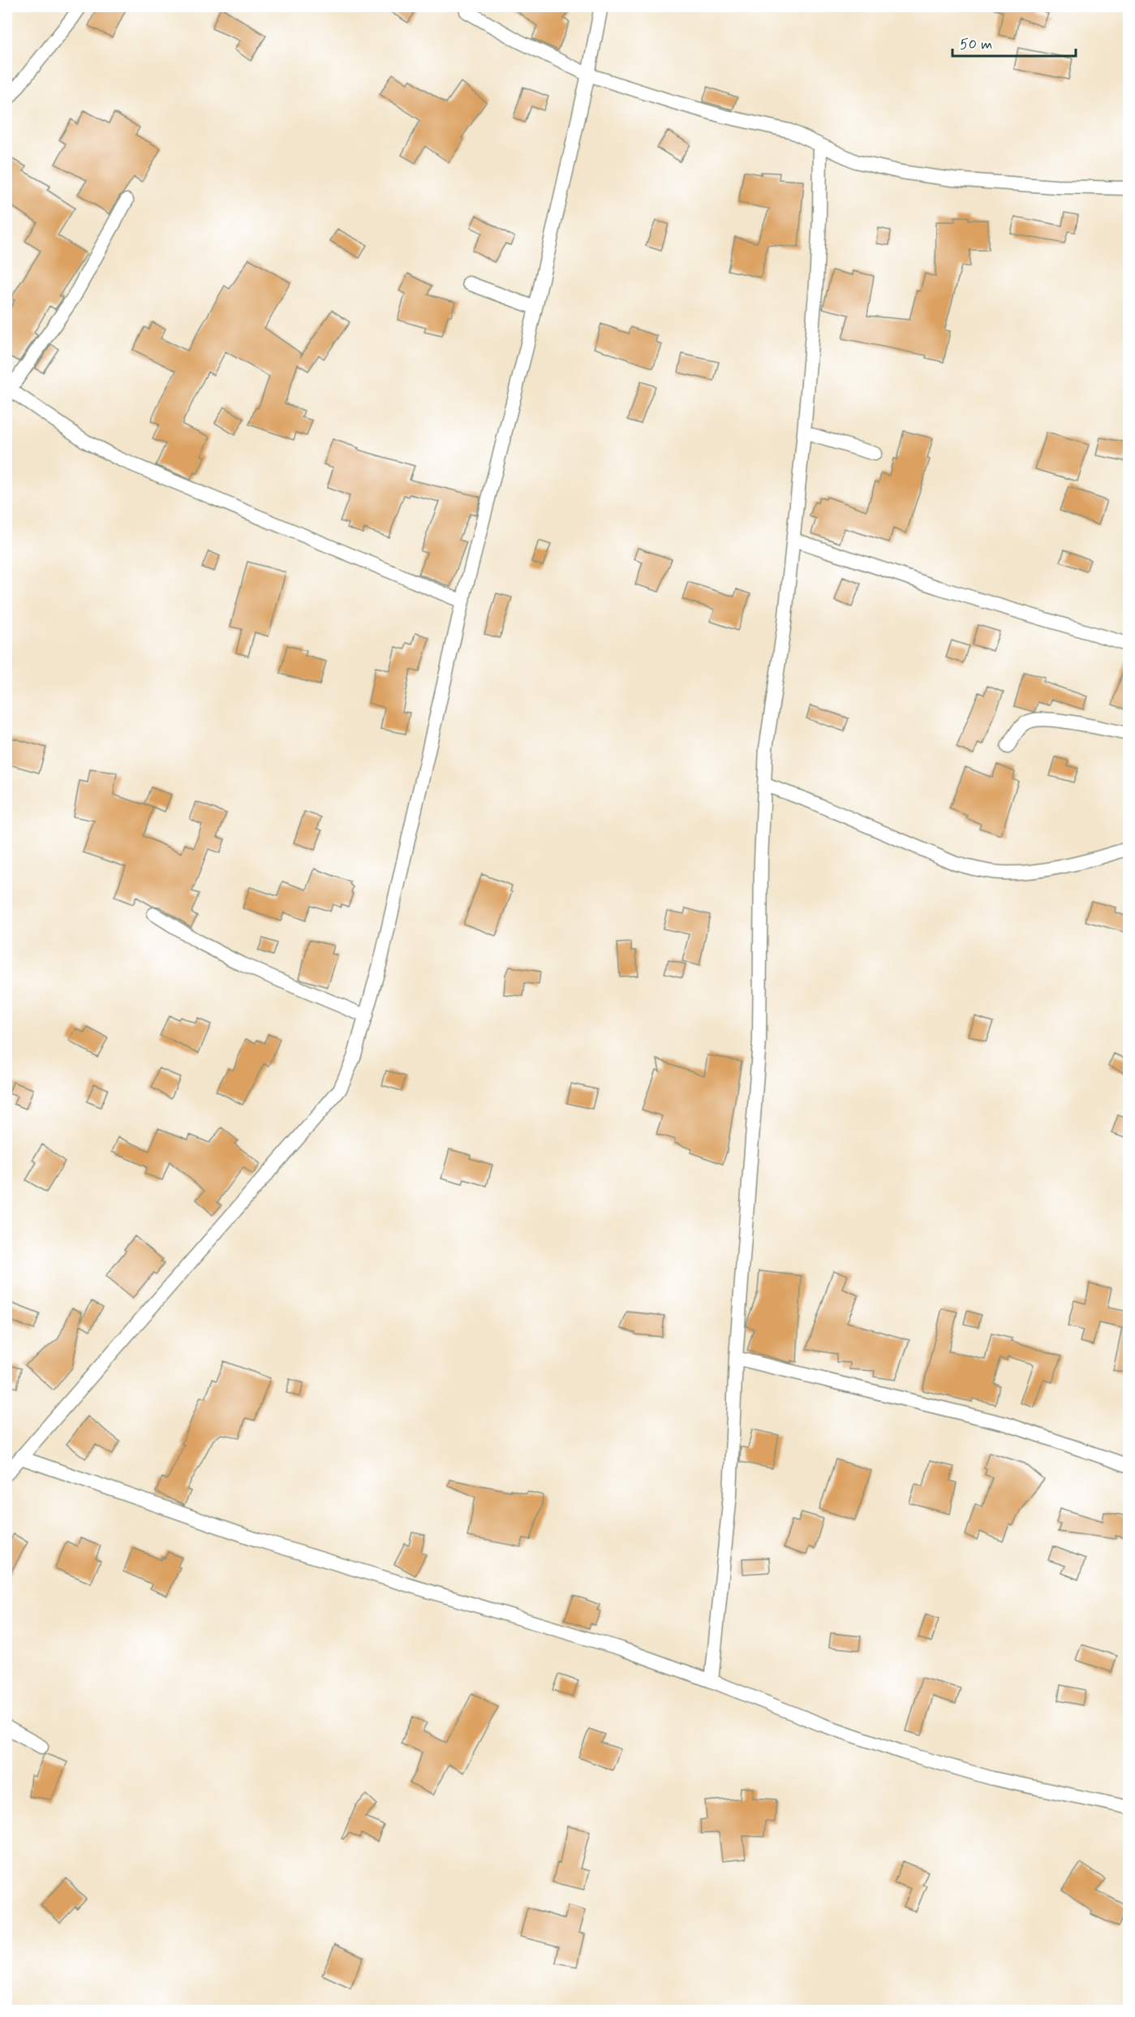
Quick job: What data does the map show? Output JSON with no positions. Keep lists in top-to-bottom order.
{
  "scale_bar": "50 m"
}
